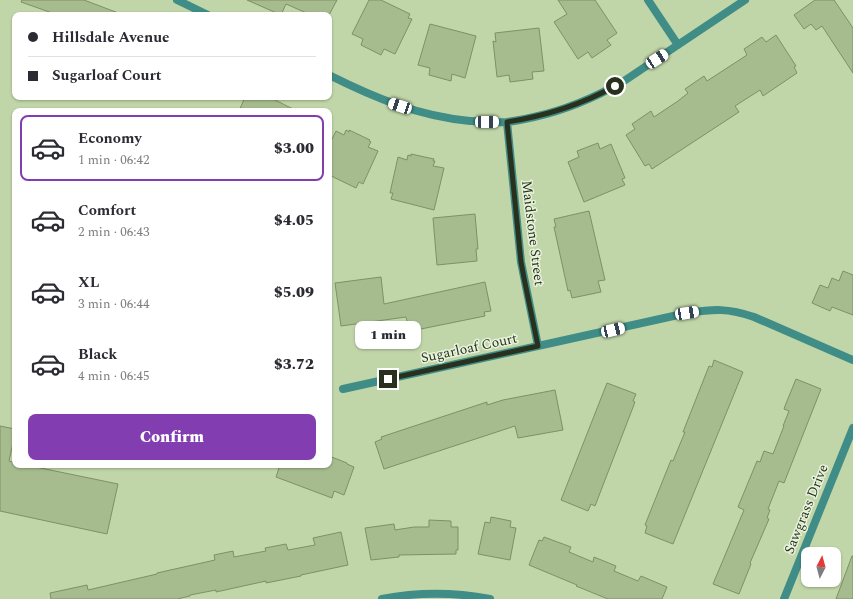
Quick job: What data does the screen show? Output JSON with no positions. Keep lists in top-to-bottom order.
{
  "streets": {
    "street": ["Maidstone Street", "Sugarloaf Court", "Sawgrass Drive"]
  },
  "crossings": [
    ["Maidstone Street", "Sugarloaf Court"]
  ],
  "north": "top",
  "page": {
    "banner": ["Hillsdale Avenue", "Sugarloaf Court"],
    "list": [
      {
        "name": "Economy",
        "note": "1 min · 06:42",
        "value": "$3.00"
      },
      {
        "name": "Comfort",
        "note": "2 min · 06:43",
        "value": "$4.05"
      },
      {
        "name": "XL",
        "note": "3 min · 06:44",
        "value": "$5.09"
      },
      {
        "name": "Black",
        "note": "4 min · 06:45",
        "value": "$3.72"
      }
    ],
    "bubble": "1 min",
    "buttons": "Confirm"
  }
}
